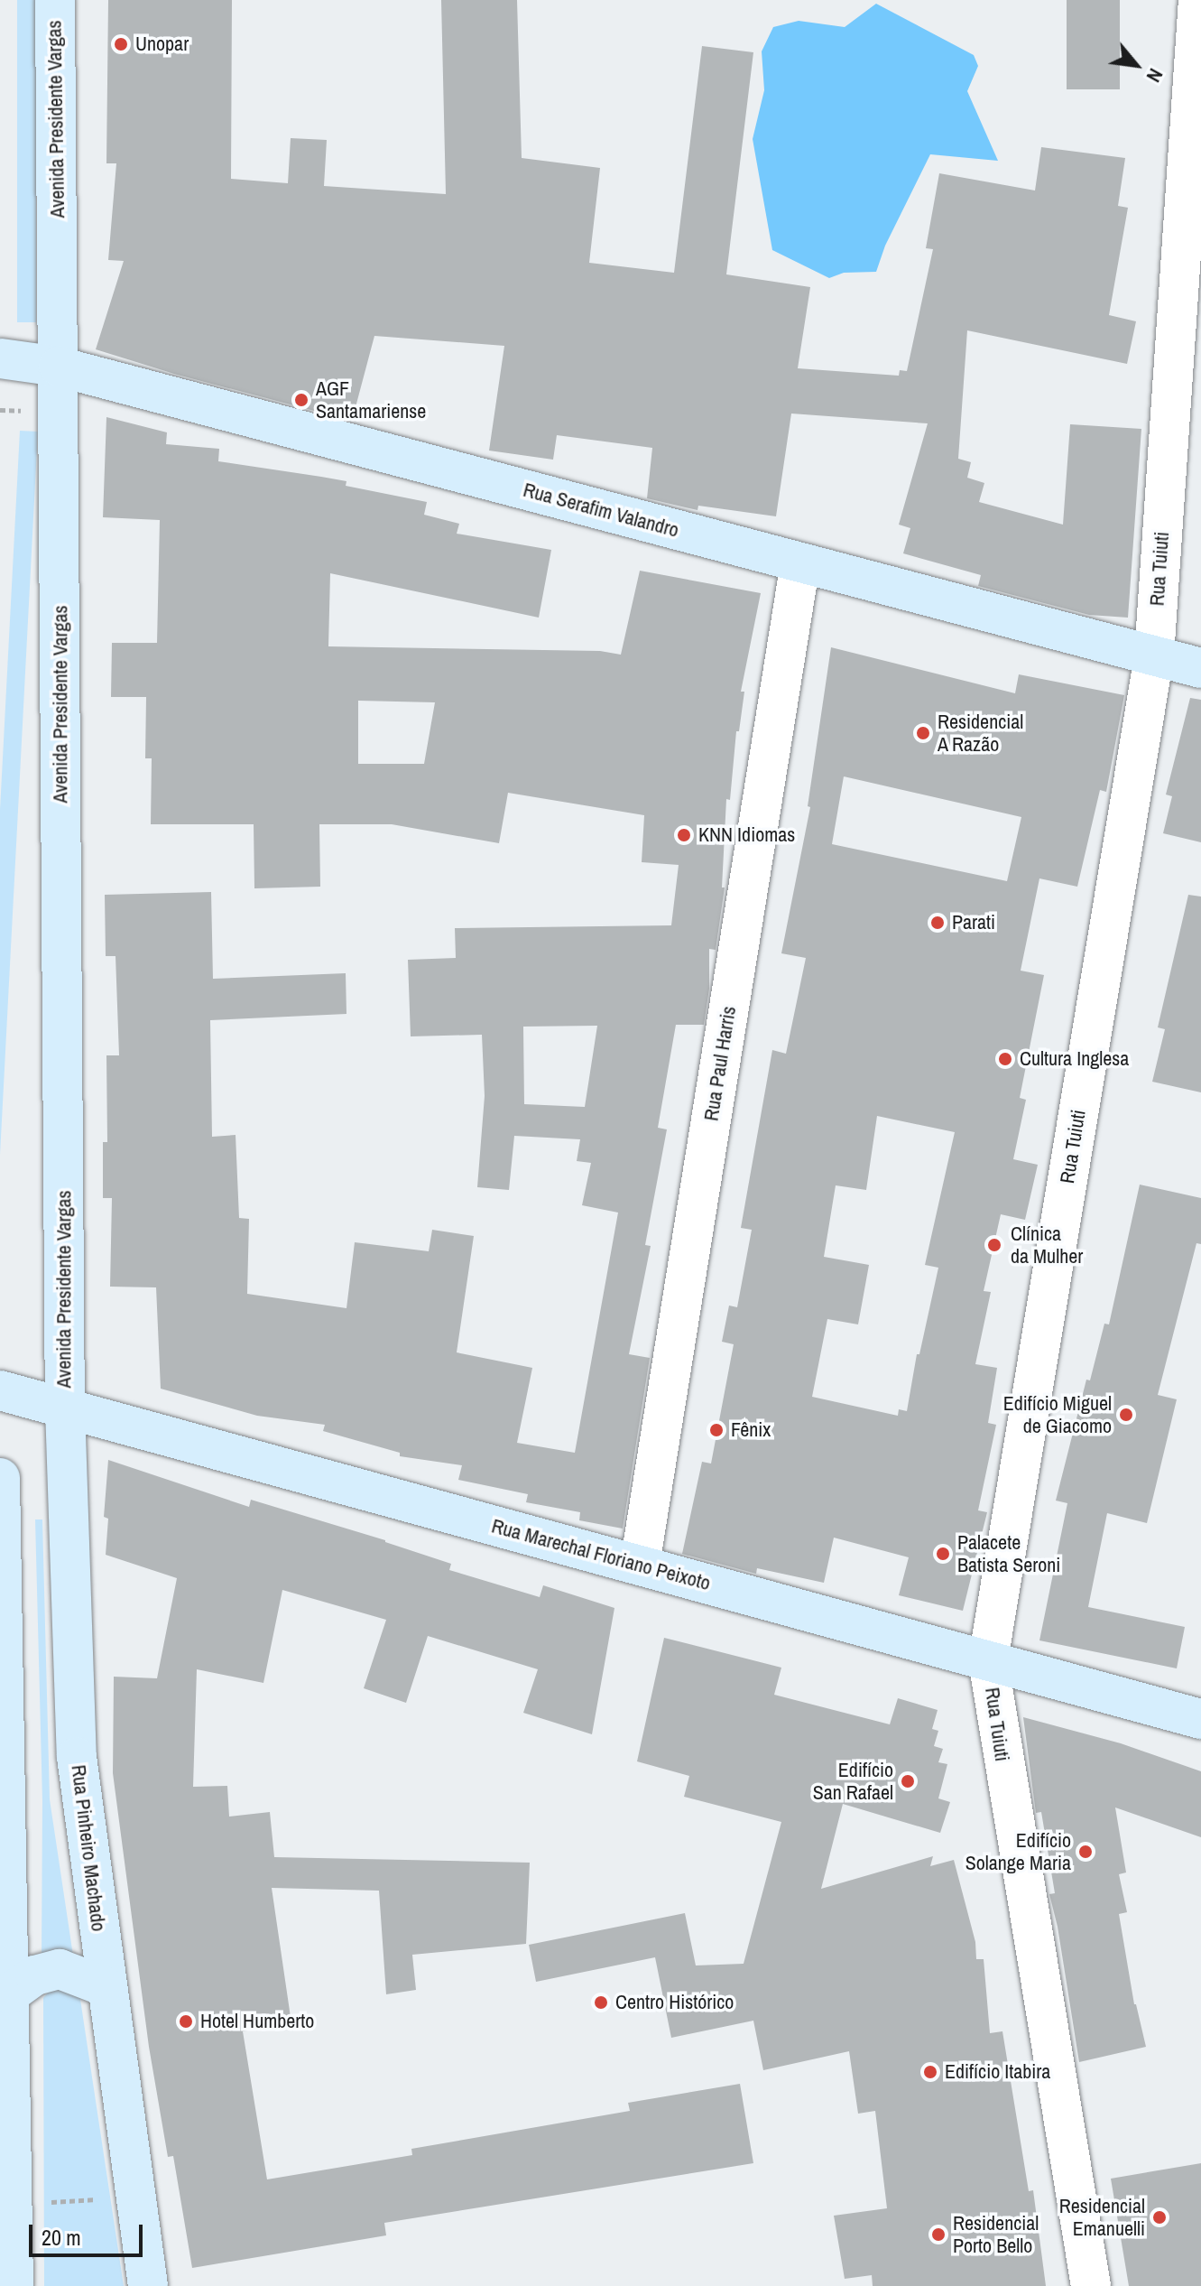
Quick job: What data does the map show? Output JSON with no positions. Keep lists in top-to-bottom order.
{
  "streets": {
    "main road": [
      "Avenida Presidente Vargas",
      "Rua Serafim Valandro",
      "Rua Marechal Floriano Peixoto",
      "Rua Pinheiro Machado"
    ],
    "street": ["Rua Tuiuti", "Rua Paul Harris"]
  },
  "crossings": [
    ["Avenida Presidente Vargas", "Rua Serafim Valandro"],
    ["Avenida Presidente Vargas", "Rua Marechal Floriano Peixoto"],
    ["Avenida Presidente Vargas", "Rua Pinheiro Machado"],
    ["Rua Serafim Valandro", "Rua Tuiuti"],
    ["Rua Serafim Valandro", "Rua Paul Harris"],
    ["Rua Tuiuti", "Rua Marechal Floriano Peixoto"],
    ["Rua Paul Harris", "Rua Marechal Floriano Peixoto"],
    ["Rua Marechal Floriano Peixoto", "Rua Pinheiro Machado"]
  ],
  "places": [
    "Unopar",
    "AGF Santamariense",
    "Residencial A Razão",
    "KNN Idiomas",
    "Parati",
    "Cultura Inglesa",
    "Clínica da Mulher",
    "Edifício Miguel de Giacomo",
    "Fênix",
    "Palacete Batista Seroni",
    "Edifício San Rafael",
    "Edifício Solange Maria",
    "Centro Histórico",
    "Hotel Humberto",
    "Edifício Itabira",
    "Residencial Emanuelli",
    "Residencial Porto Bello"
  ],
  "scale_bar": "20 m",
  "north": "bottom right"
}
